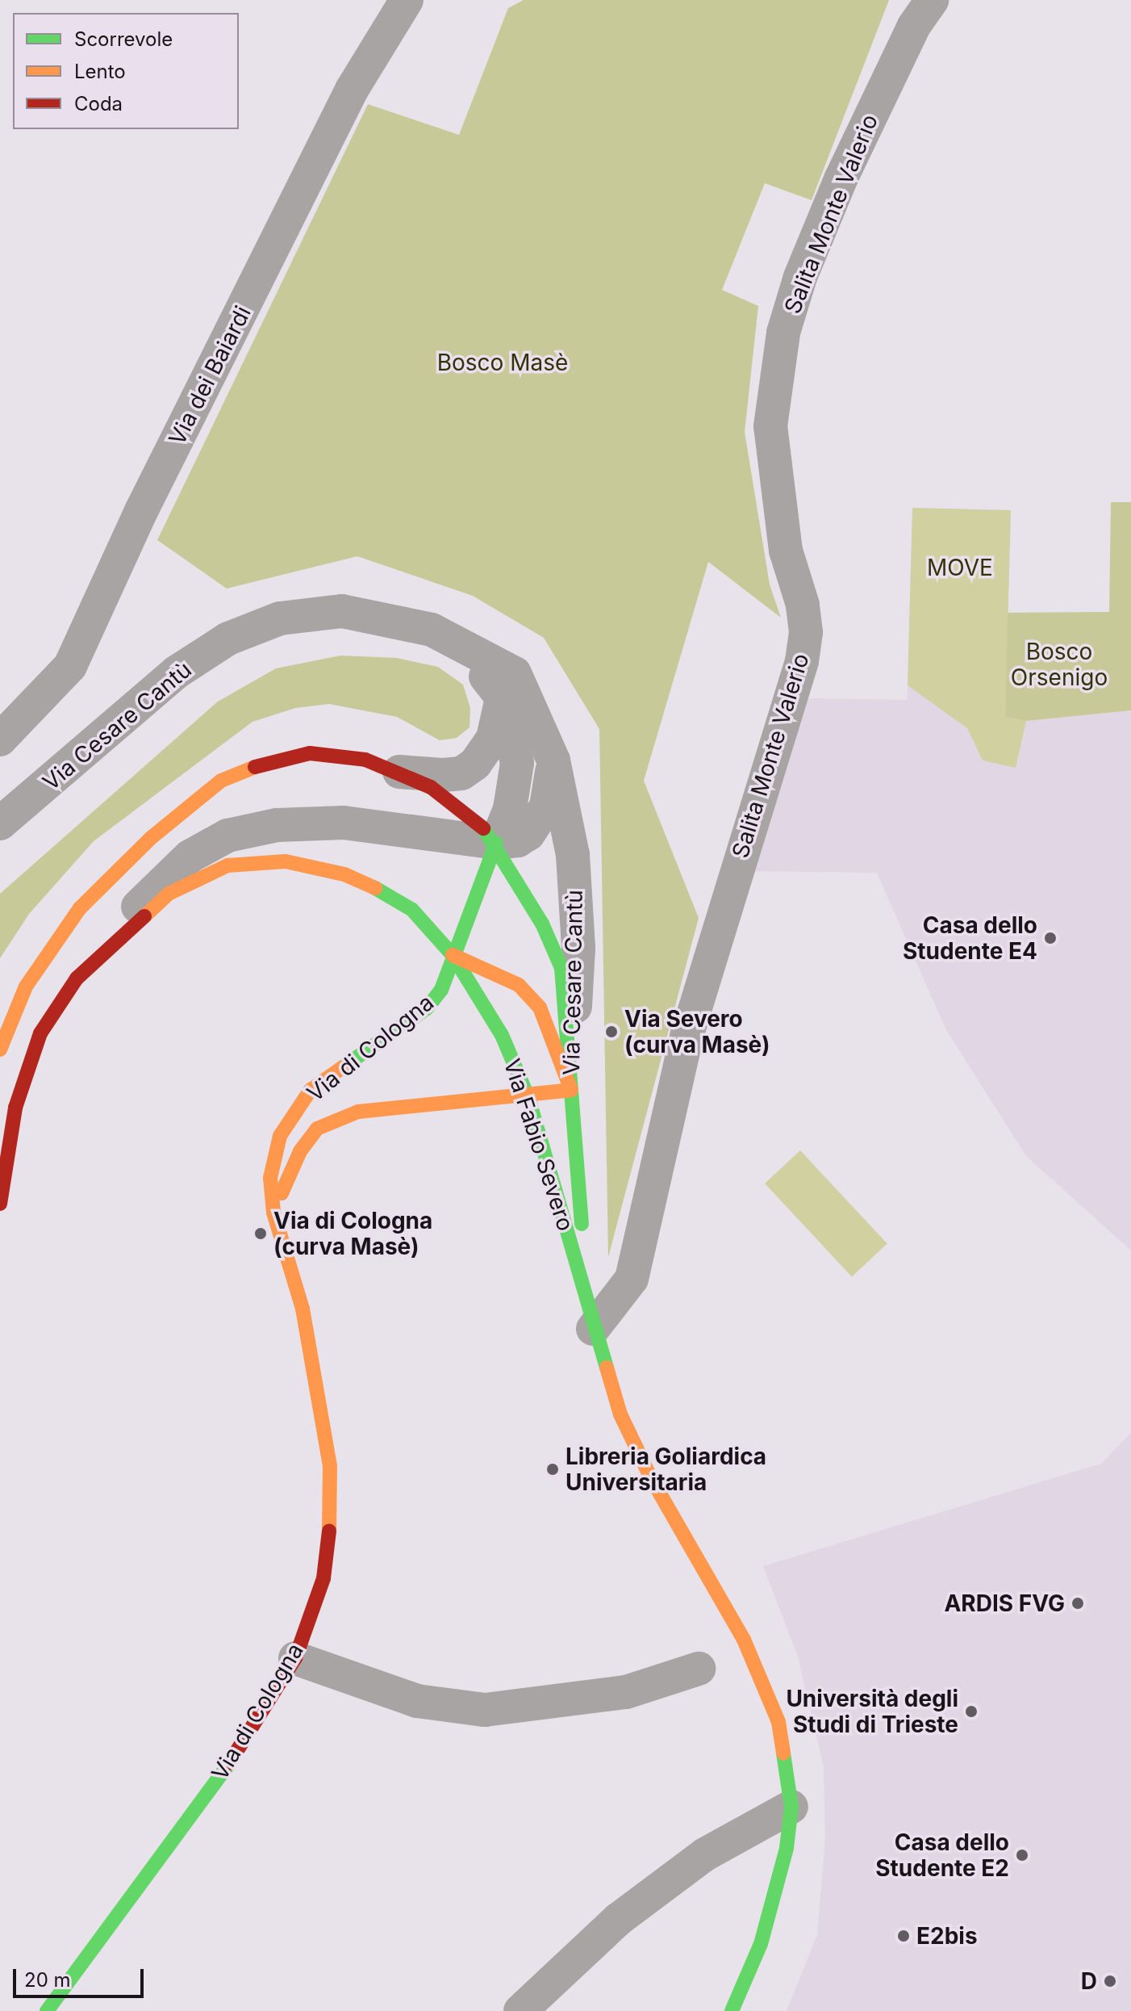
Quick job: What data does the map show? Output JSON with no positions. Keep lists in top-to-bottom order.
{
  "streets": {
    "main road": ["Via di Cologna", "Via Fabio Severo"],
    "street": ["Salita Monte Valerio", "Via dei Baiardi", "Via Cesare Cantù"]
  },
  "crossings": [
    ["Salita Monte Valerio", "Via Fabio Severo"],
    ["Via Cesare Cantù", "Via di Cologna"],
    ["Via Cesare Cantù", "Via Fabio Severo"],
    ["Via di Cologna", "Via Fabio Severo"]
  ],
  "parks": ["Bosco Masè", "MOVE", "Bosco Orsenigo"],
  "places": [
    "Casa dello Studente E4",
    "Via Severo (curva Masè)",
    "Via di Cologna (curva Masè)",
    "Libreria Goliardica Universitaria",
    "ARDIS FVG",
    "Università degli Studi di Trieste",
    "Casa dello Studente E2",
    "E2bis",
    "D"
  ],
  "legend": ["Scorrevole", "Lento", "Coda"],
  "scale_bar": "20 m"
}
